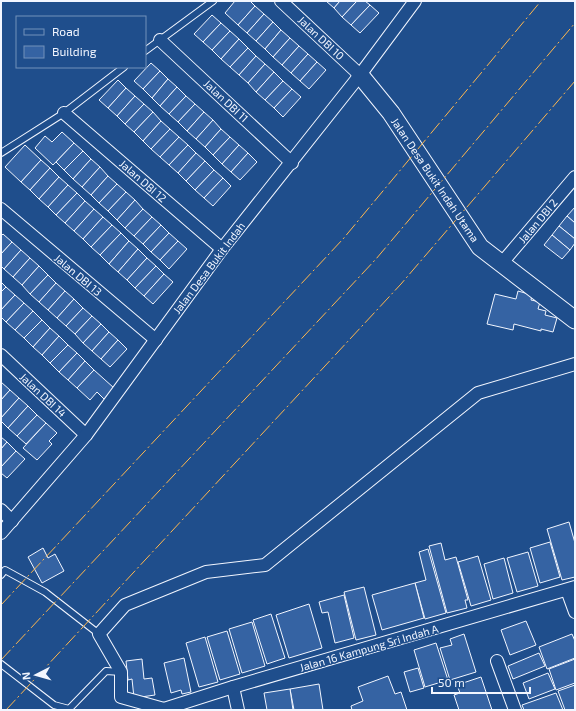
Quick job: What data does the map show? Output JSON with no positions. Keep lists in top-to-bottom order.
{
  "streets": {
    "street": [
      "Jalan DBI 10",
      "Jalan DBI 11",
      "Jalan Desa Bukit Indah Utama",
      "Jalan DBI 12",
      "Jalan DBI 2",
      "Jalan Desa Bukit Indah",
      "Jalan DBI 13",
      "Jalan DBI 14",
      "Jalan 16 Kampung Sri Indah A"
    ]
  },
  "crossings": [
    ["Jalan DBI 10", "Jalan Desa Bukit Indah Utama"],
    ["Jalan DBI 10", "Jalan Desa Bukit Indah"],
    ["Jalan DBI 11", "Jalan Desa Bukit Indah"],
    ["Jalan Desa Bukit Indah Utama", "Jalan DBI 2"],
    ["Jalan Desa Bukit Indah Utama", "Jalan Desa Bukit Indah"],
    ["Jalan DBI 12", "Jalan Desa Bukit Indah"],
    ["Jalan Desa Bukit Indah", "Jalan DBI 13"],
    ["Jalan Desa Bukit Indah", "Jalan DBI 14"]
  ],
  "legend": ["Road", "Building"],
  "scale_bar": "50 m",
  "north": "left"
}
